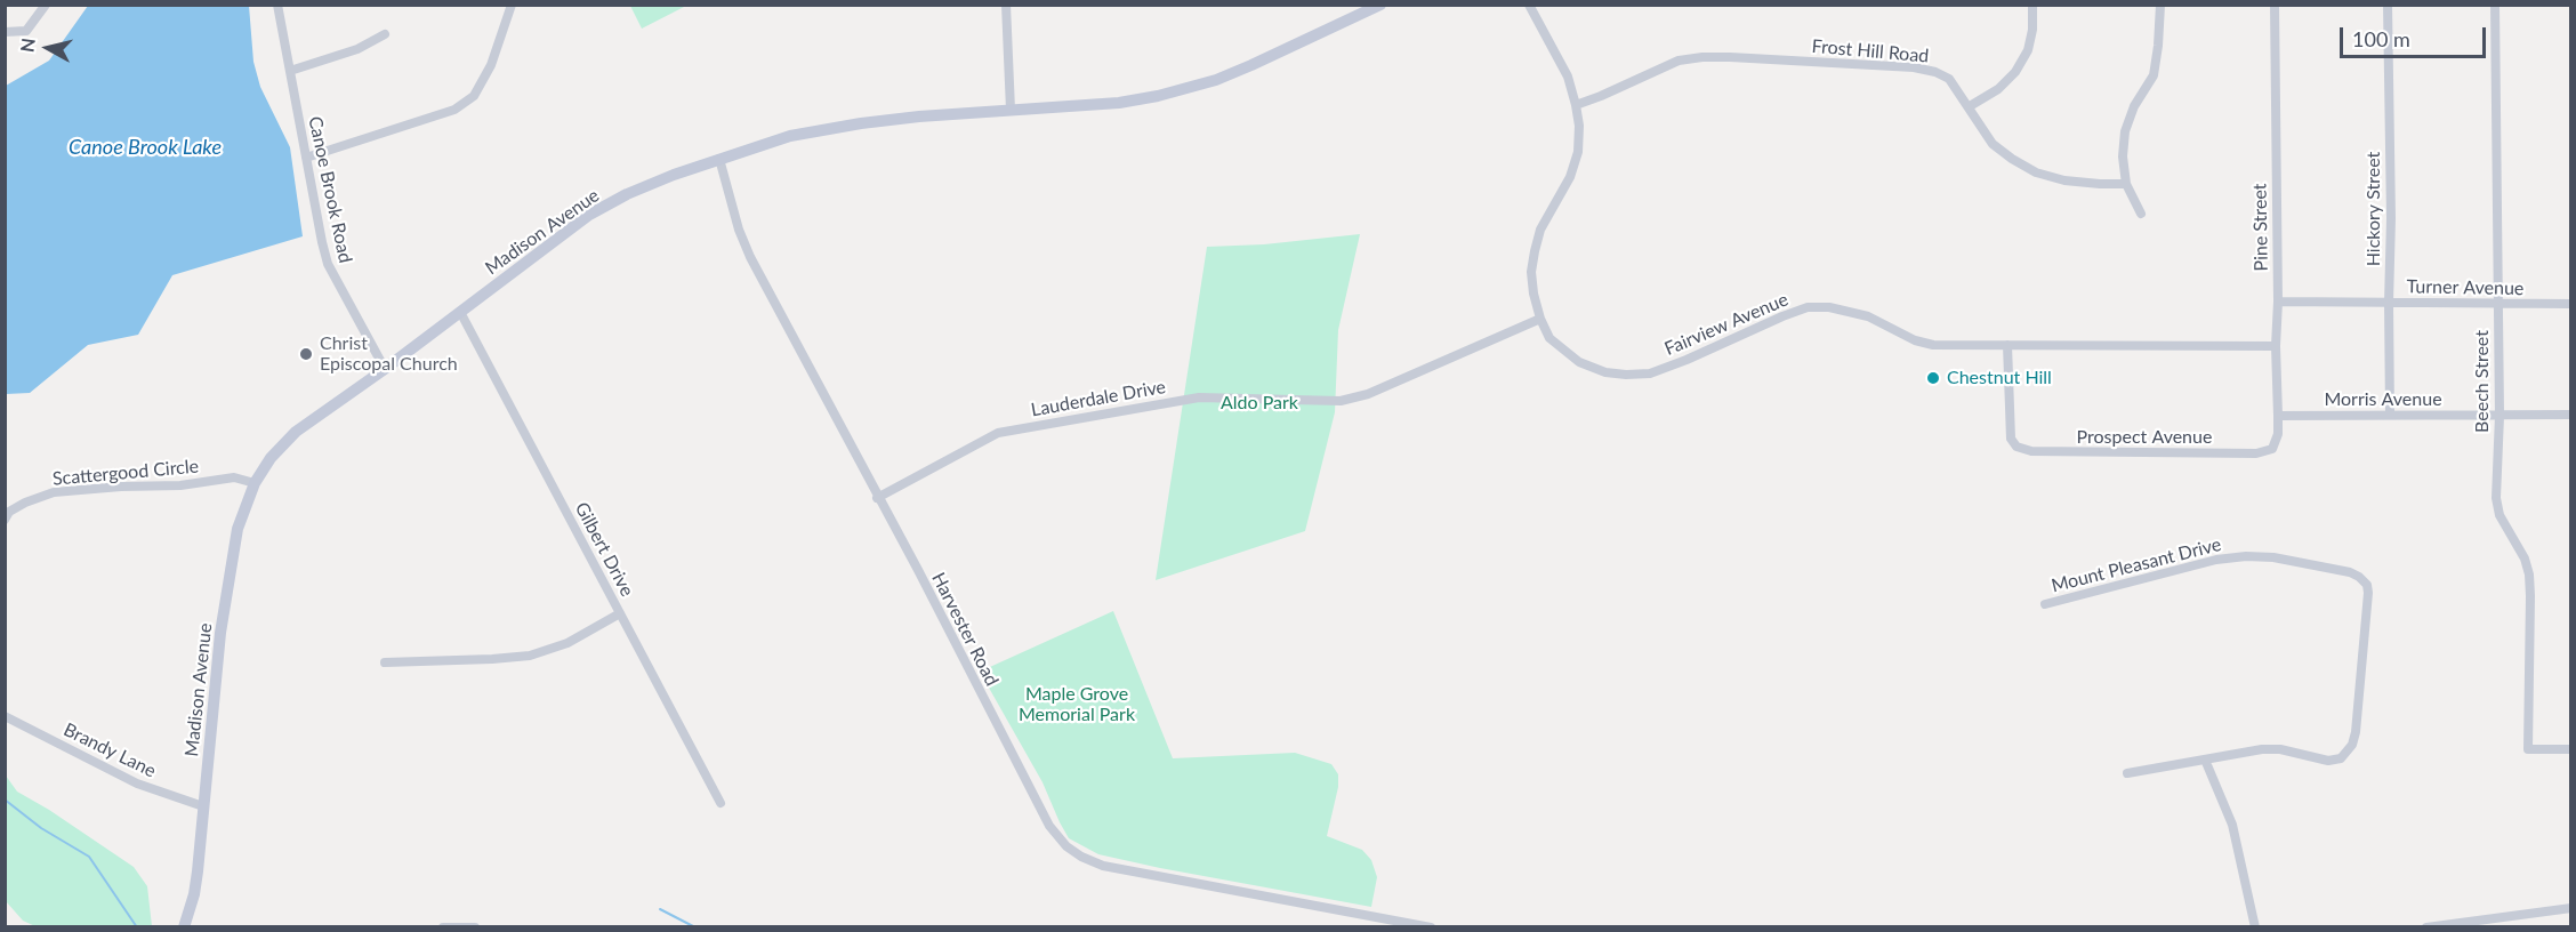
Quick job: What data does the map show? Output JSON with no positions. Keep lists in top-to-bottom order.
{
  "streets": {
    "street": [
      "Frost Hill Road",
      "Canoe Brook Road",
      "Hickory Street",
      "Pine Street",
      "Madison Avenue",
      "Turner Avenue",
      "Fairview Avenue",
      "Beech Street",
      "Lauderdale Drive",
      "Morris Avenue",
      "Prospect Avenue",
      "Scattergood Circle",
      "Gilbert Drive",
      "Mount Pleasant Drive",
      "Harvester Road",
      "Brandy Lane"
    ]
  },
  "crossings": [
    ["Frost Hill Road", "Fairview Avenue"],
    ["Canoe Brook Road", "Madison Avenue"],
    ["Hickory Street", "Turner Avenue"],
    ["Hickory Street", "Morris Avenue"],
    ["Pine Street", "Turner Avenue"],
    ["Pine Street", "Fairview Avenue"],
    ["Pine Street", "Morris Avenue"],
    ["Pine Street", "Prospect Avenue"],
    ["Madison Avenue", "Scattergood Circle"],
    ["Madison Avenue", "Gilbert Drive"],
    ["Madison Avenue", "Harvester Road"],
    ["Madison Avenue", "Brandy Lane"],
    ["Turner Avenue", "Beech Street"],
    ["Fairview Avenue", "Lauderdale Drive"],
    ["Fairview Avenue", "Prospect Avenue"],
    ["Beech Street", "Morris Avenue"],
    ["Lauderdale Drive", "Harvester Road"]
  ],
  "water": ["Canoe Brook Lake"],
  "parks": ["Aldo Park", "Maple Grove Memorial Park"],
  "places": ["Christ Episcopal Church", "Chestnut Hill"],
  "scale_bar": "100 m",
  "north": "left"
}
